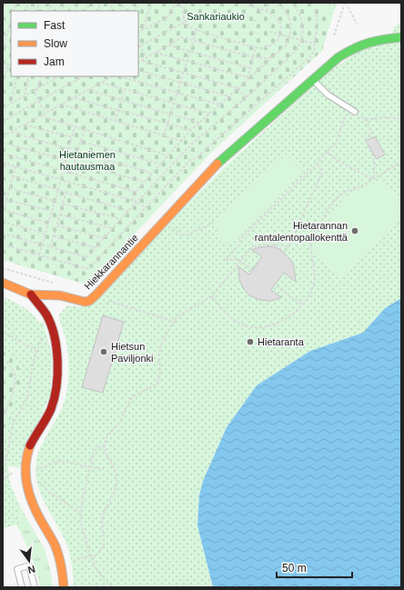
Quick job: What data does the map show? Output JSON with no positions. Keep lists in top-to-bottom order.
{
  "streets": {
    "street": ["Hiekkarannantie"]
  },
  "parks": ["Sankariaukio", "Hietaniemen hautausmaa"],
  "places": ["Hietarannan rantalentopallokenttä", "Hietaranta", "Hietsun Paviljonki"],
  "legend": ["Fast", "Slow", "Jam"],
  "scale_bar": "50 m",
  "north": "bottom"
}
